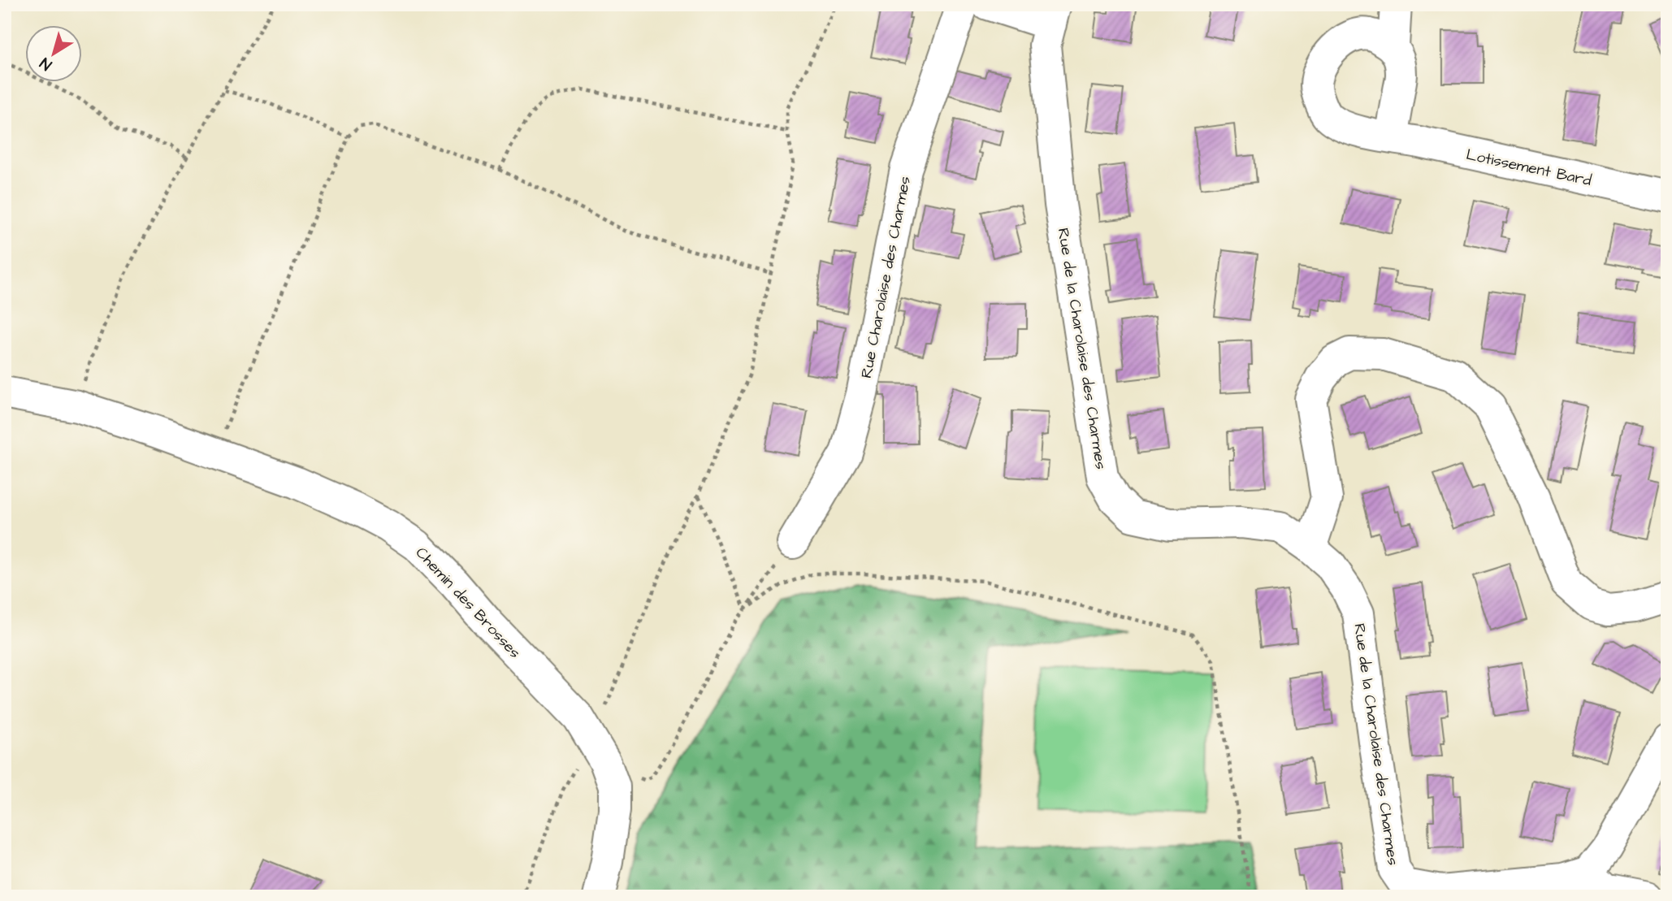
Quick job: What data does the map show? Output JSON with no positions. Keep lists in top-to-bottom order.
{
  "streets": {
    "street": [
      "Lotissement Bard",
      "Rue Charolaise des Charmes",
      "Rue de la Charolaise des Charmes",
      "Chemin des Brosses"
    ]
  },
  "north": "bottom left"
}
